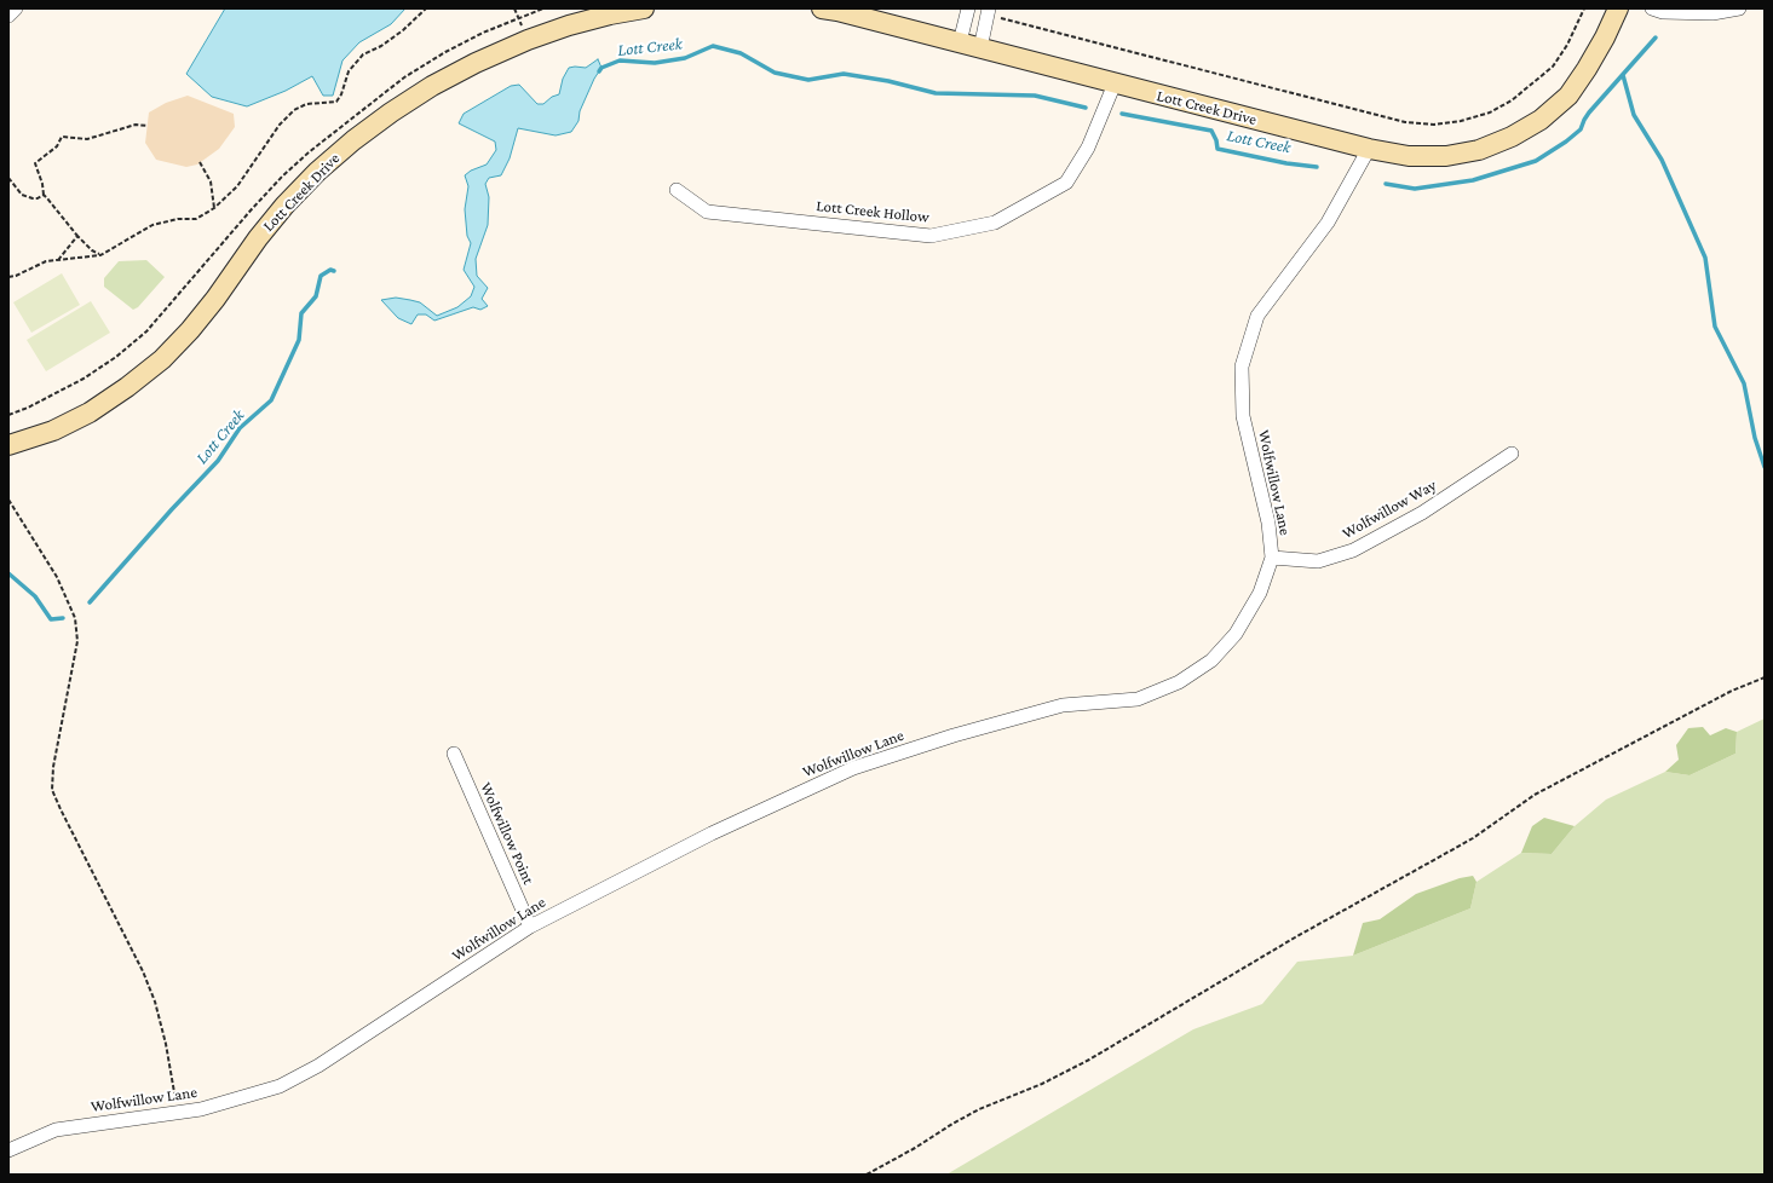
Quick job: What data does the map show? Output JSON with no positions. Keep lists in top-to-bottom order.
{
  "streets": {
    "street": [
      "Lott Creek Drive",
      "Lott Creek Hollow",
      "Wolfwillow Lane",
      "Wolfwillow Way",
      "Wolfwillow Point"
    ]
  },
  "crossings": [
    ["Lott Creek Drive", "Lott Creek Hollow"],
    ["Lott Creek Drive", "Wolfwillow Lane"],
    ["Wolfwillow Lane", "Wolfwillow Way"],
    ["Wolfwillow Lane", "Wolfwillow Point"]
  ],
  "water": ["Lott Creek"]
}
